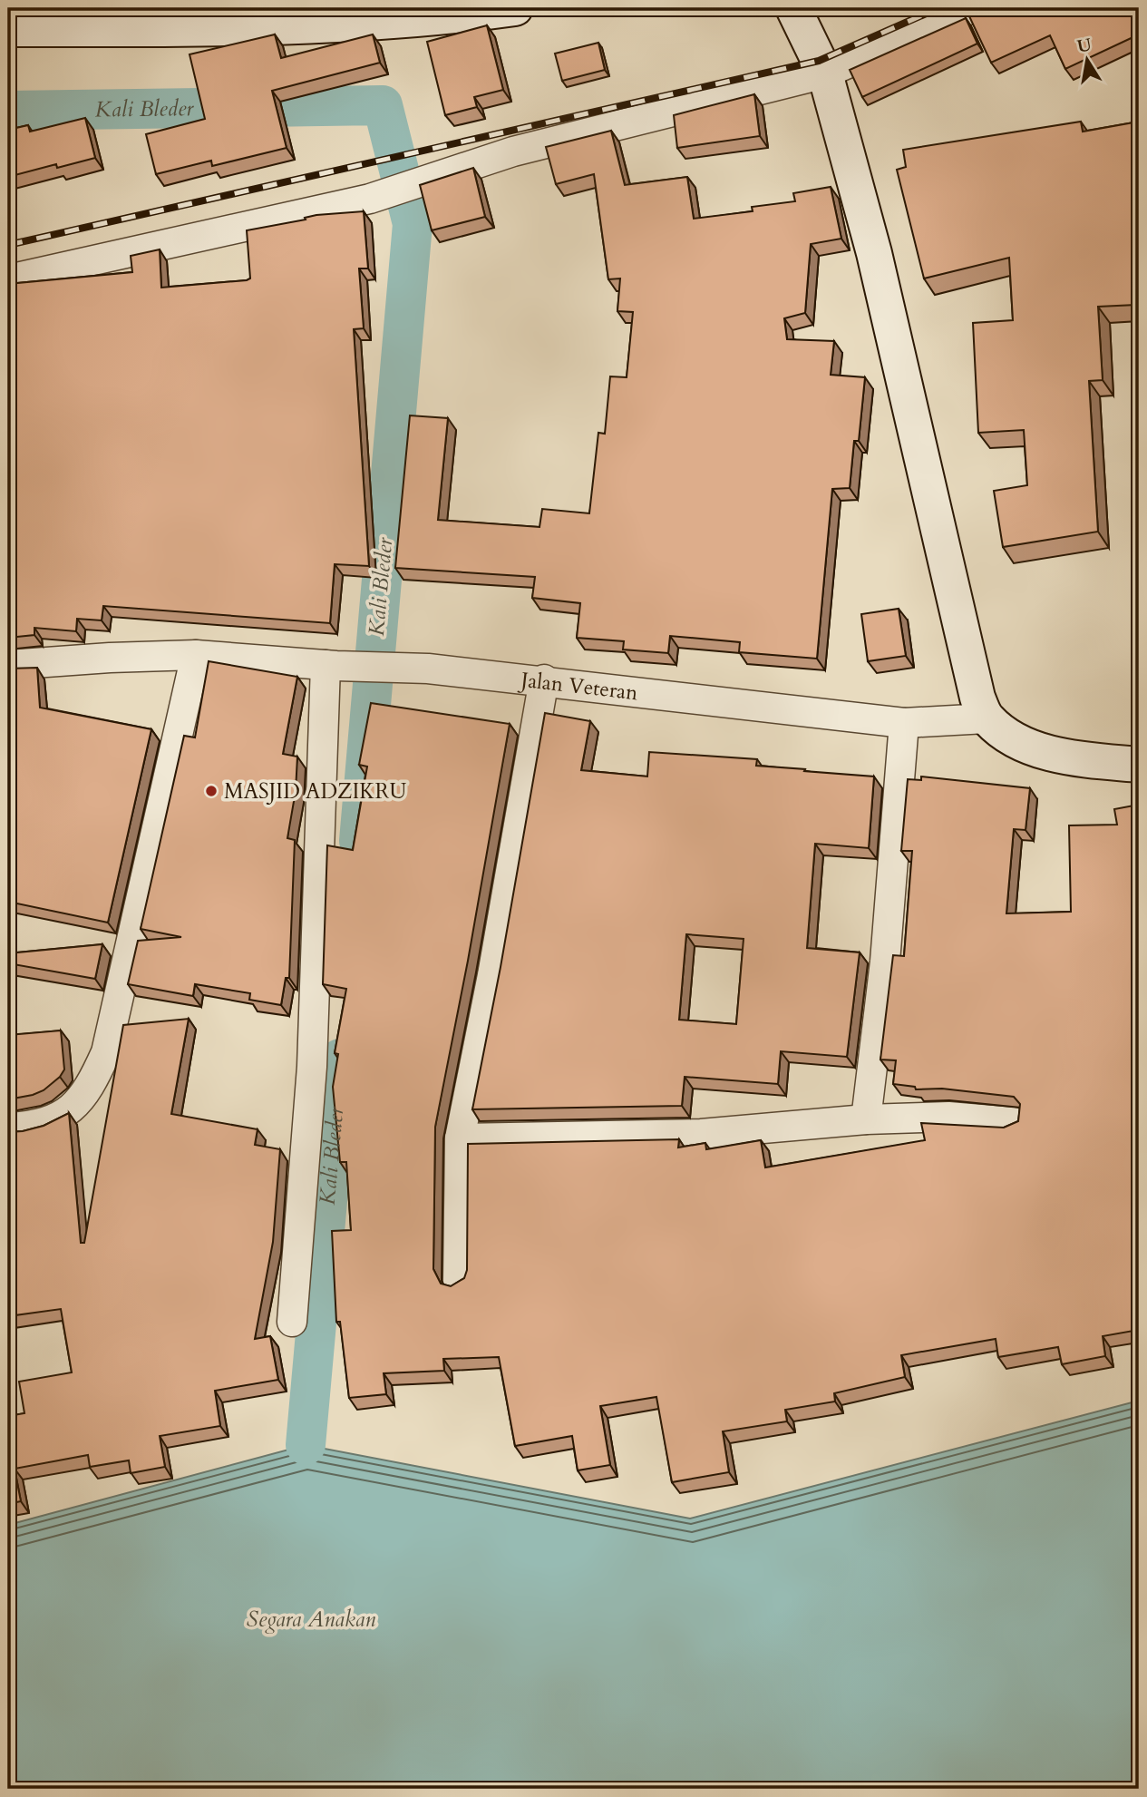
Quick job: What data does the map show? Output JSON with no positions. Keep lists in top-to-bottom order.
{
  "streets": {
    "street": ["Jalan Veteran"]
  },
  "water": ["Kali Bleder", "Segara Anakan"],
  "places": ["MASJID ADZIKRU"],
  "north": "top"
}
